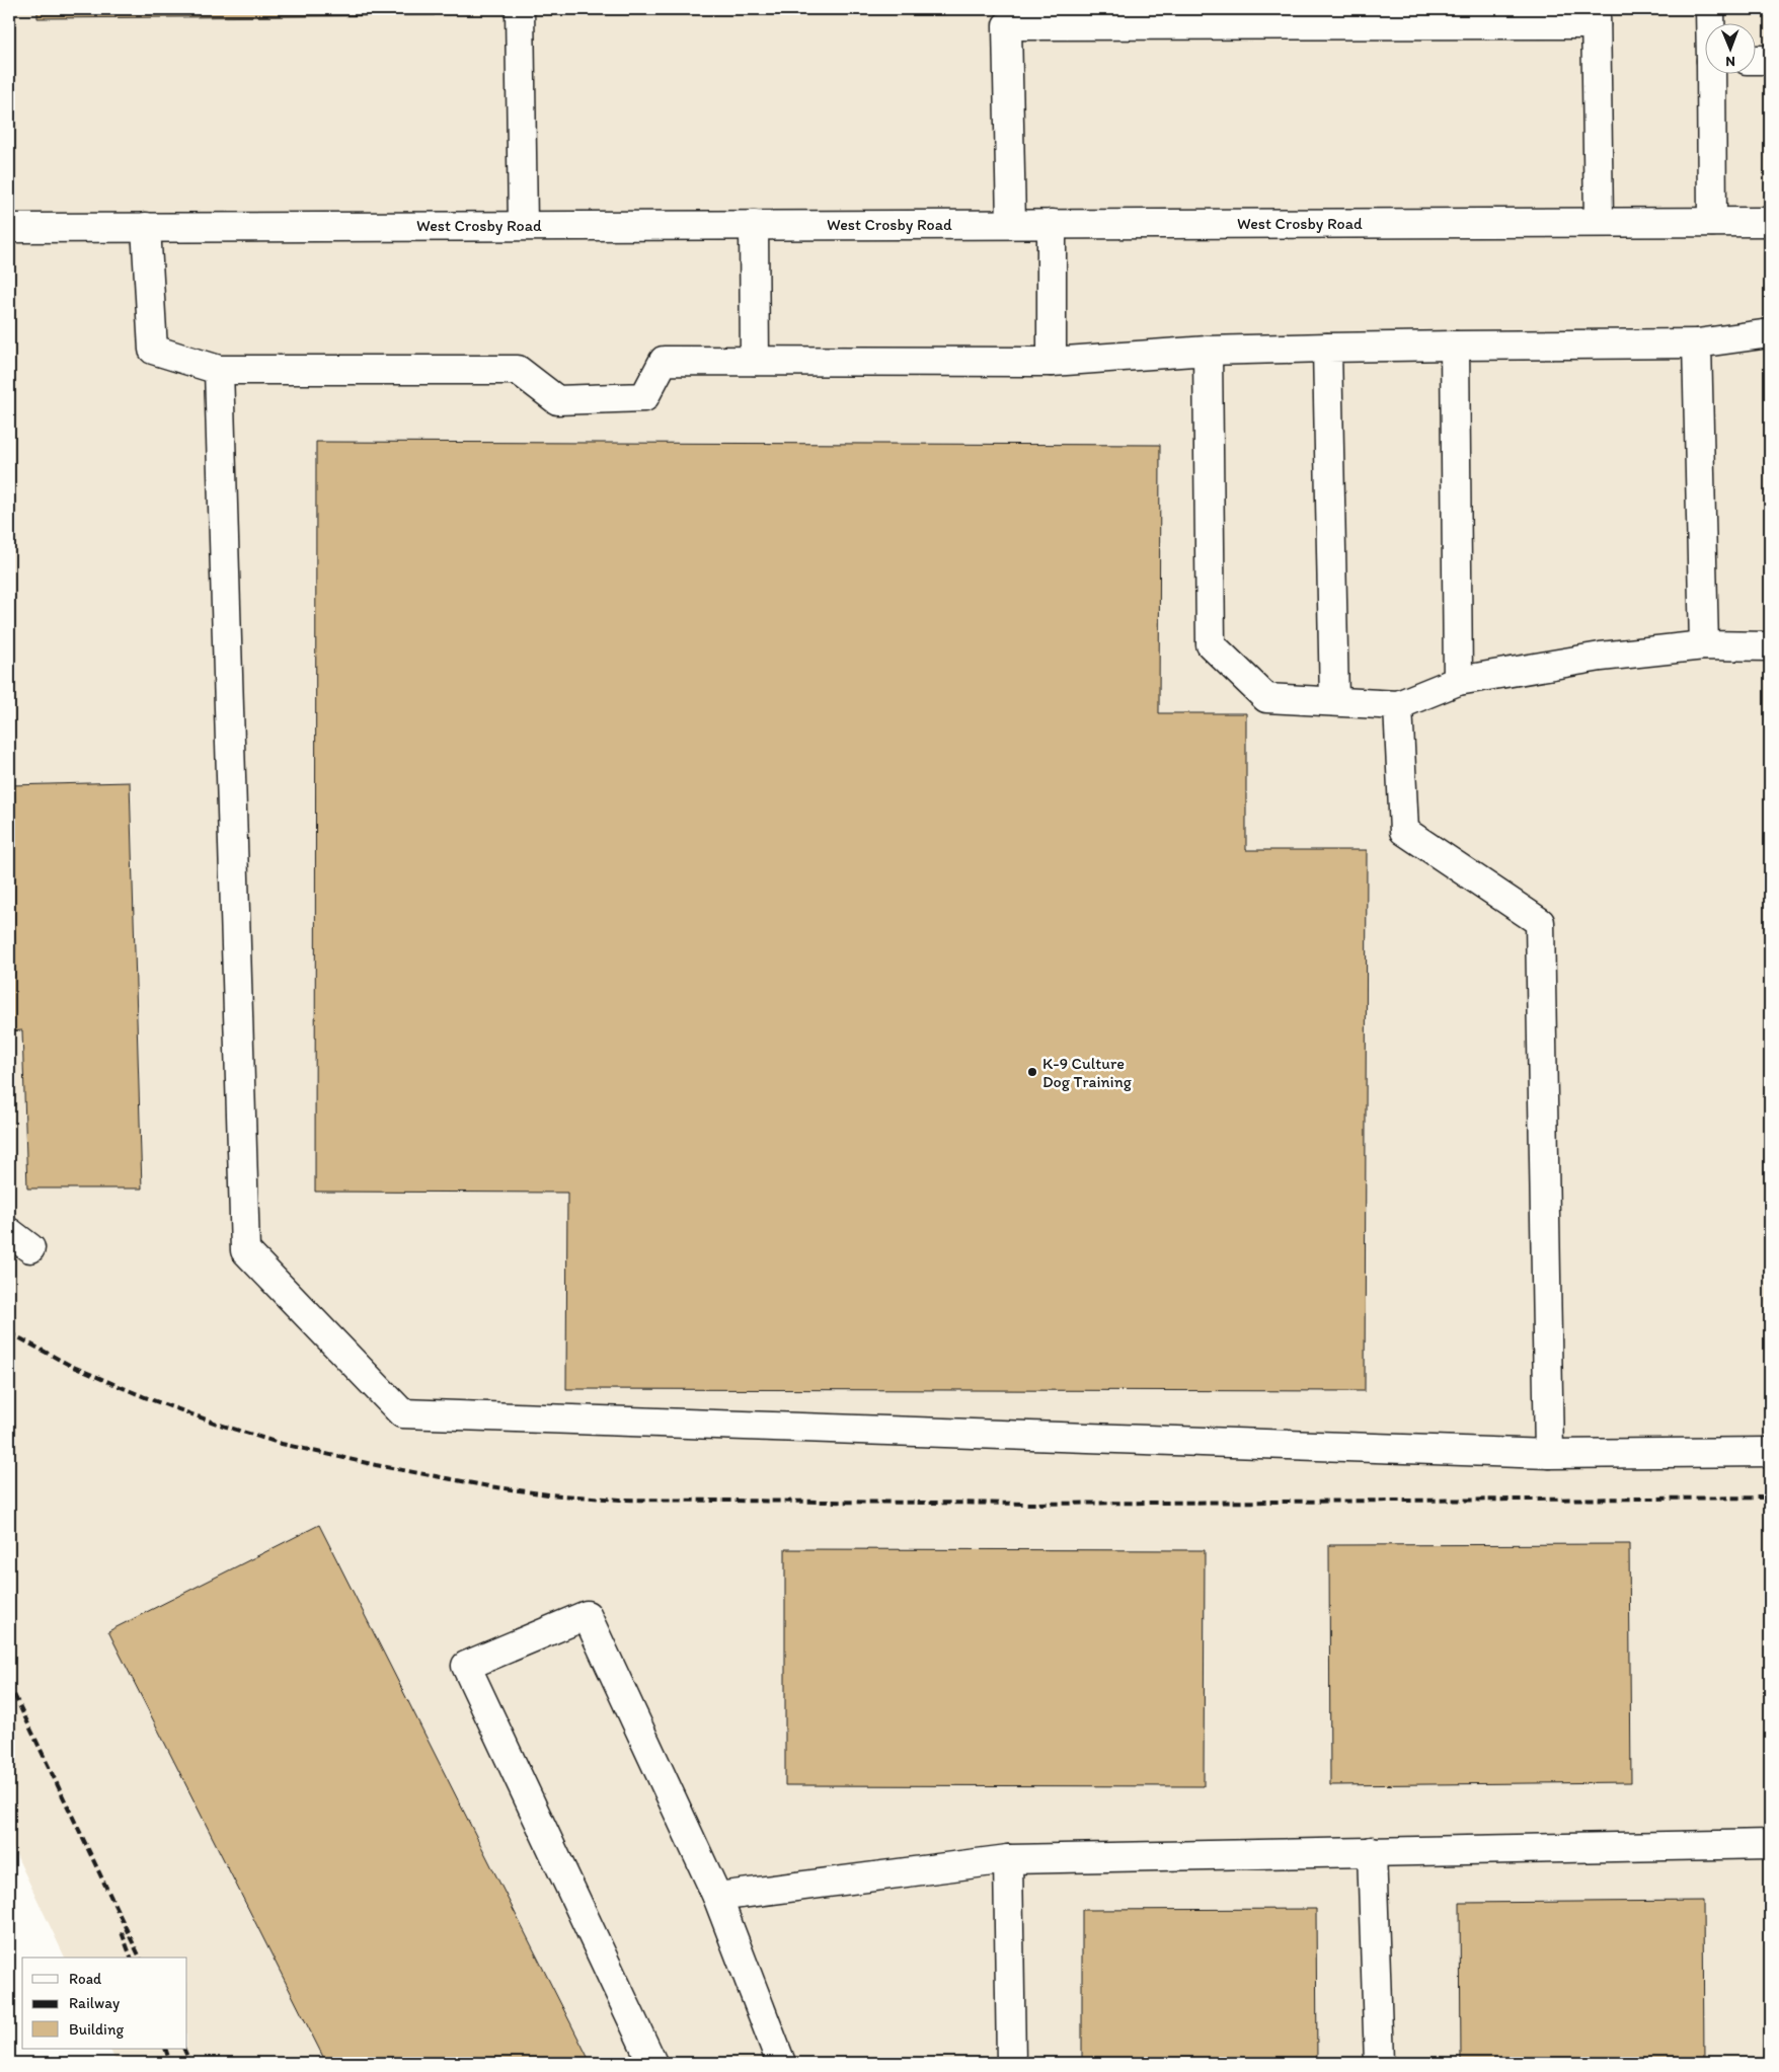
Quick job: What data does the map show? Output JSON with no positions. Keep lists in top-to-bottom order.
{
  "streets": {
    "street": ["West Crosby Road"]
  },
  "places": ["K-9 Culture Dog Training"],
  "legend": ["Road", "Railway", "Building"],
  "north": "bottom"
}
